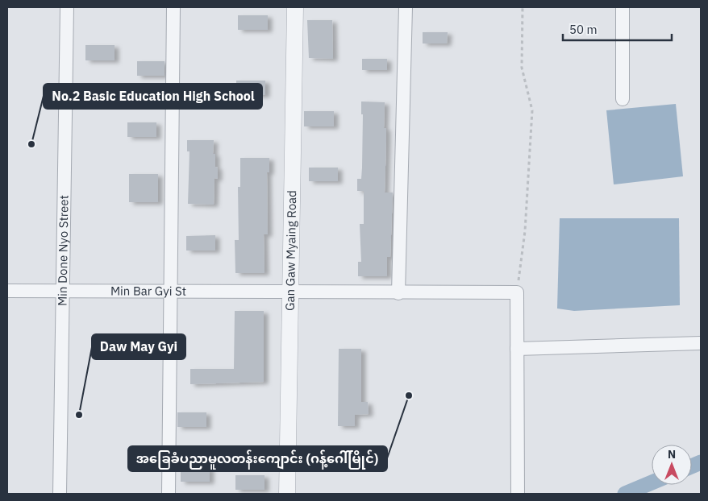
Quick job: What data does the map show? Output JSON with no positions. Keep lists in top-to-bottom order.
{
  "streets": {
    "street": ["Min Done Nyo Street", "Gan Gaw Myaing Road", "Min Bar Gyi St"]
  },
  "crossings": [
    ["Min Done Nyo Street", "Min Bar Gyi St"],
    ["Gan Gaw Myaing Road", "Min Bar Gyi St"]
  ],
  "places": ["No.2 Basic Education High School", "အခြေခံပညာမူလတန်းကျောင်း (ဂန့်ဂေါ်မြိုင်)", "Daw May Gyi"],
  "scale_bar": "50 m",
  "north": "top"
}
